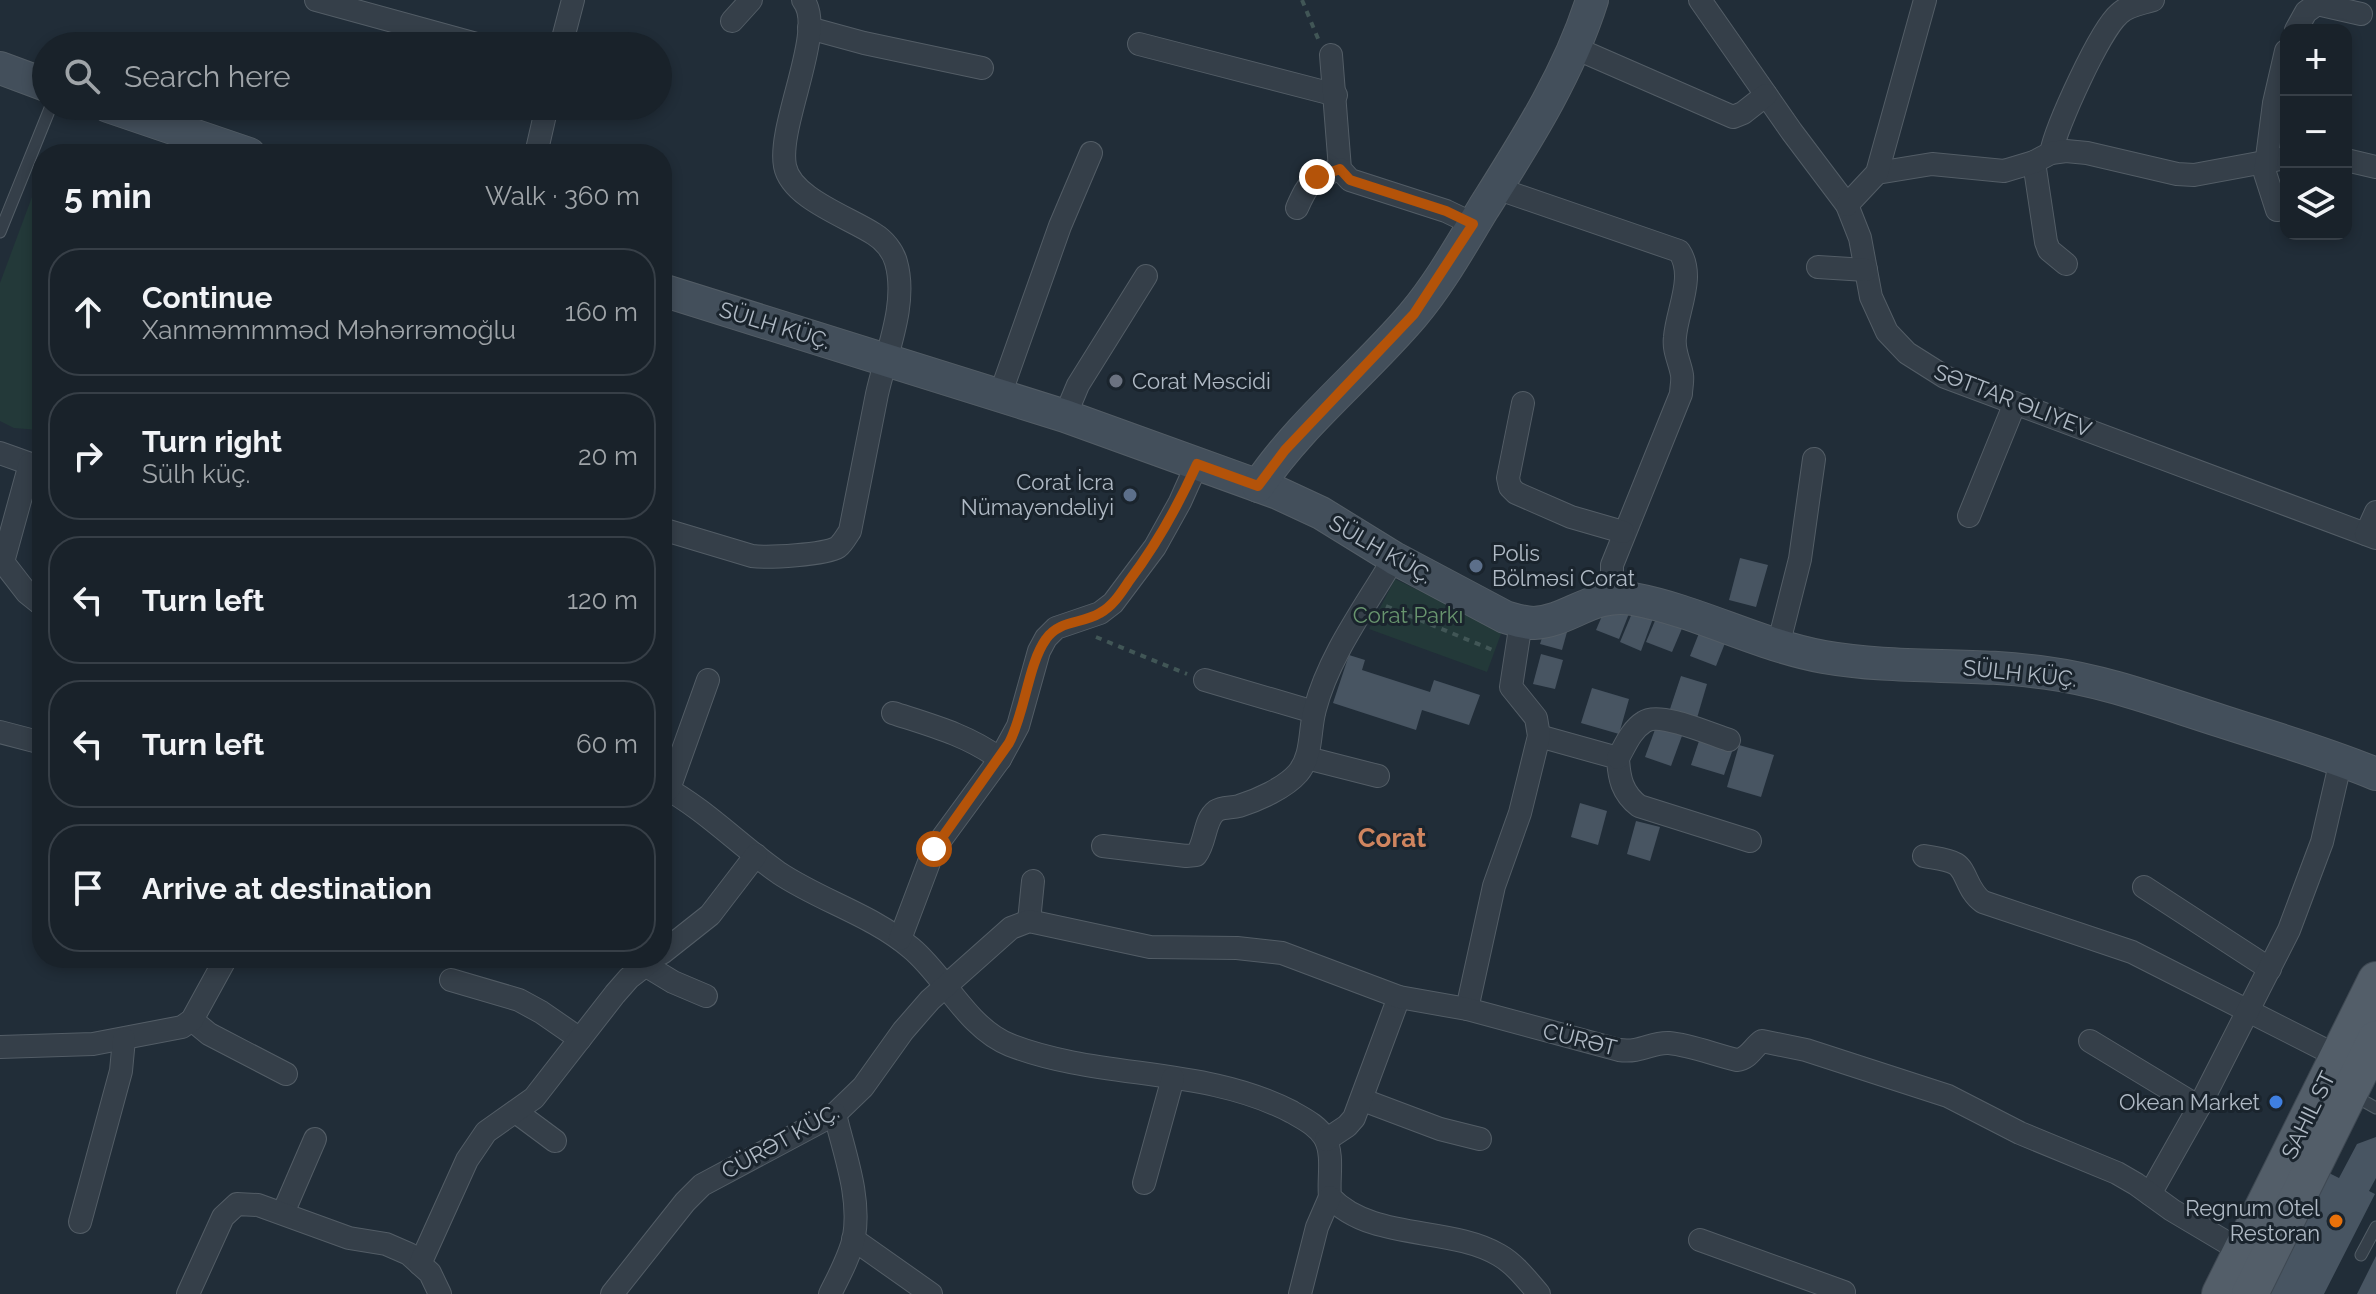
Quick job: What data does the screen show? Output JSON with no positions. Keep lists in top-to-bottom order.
{
  "streets": {
    "main road": ["SAHIL ST"],
    "street": [
      "SÜLH KÜÇ.",
      "SƏTTAR ƏLIYEV",
      "CÜRƏT",
      "CÜRƏT KÜÇ."
    ]
  },
  "crossings": [
    ["CÜRƏT", "SAHIL ST"]
  ],
  "districts": ["Corat"],
  "parks": ["Corat Parkı"],
  "places": [
    "Corat Məscidi",
    "Corat İcra Nümayəndəliyi",
    "Polis Bölmәsi Corat",
    "Okean Market",
    "Regnum Otel Restoran"
  ],
  "page": {
    "map_buttons": ["+", "−"],
    "search": "Search here",
    "heading": ["5 min", "Walk · 360 m"],
    "list": [
      ["Continue", "Xanməmmməd Məhərrəmoğlu", "160 m"],
      ["Turn right", "Sülh küç.", "20 m"],
      ["Turn left", "120 m"],
      ["Turn left", "60 m"],
      "Arrive at destination"
    ]
  }
}
